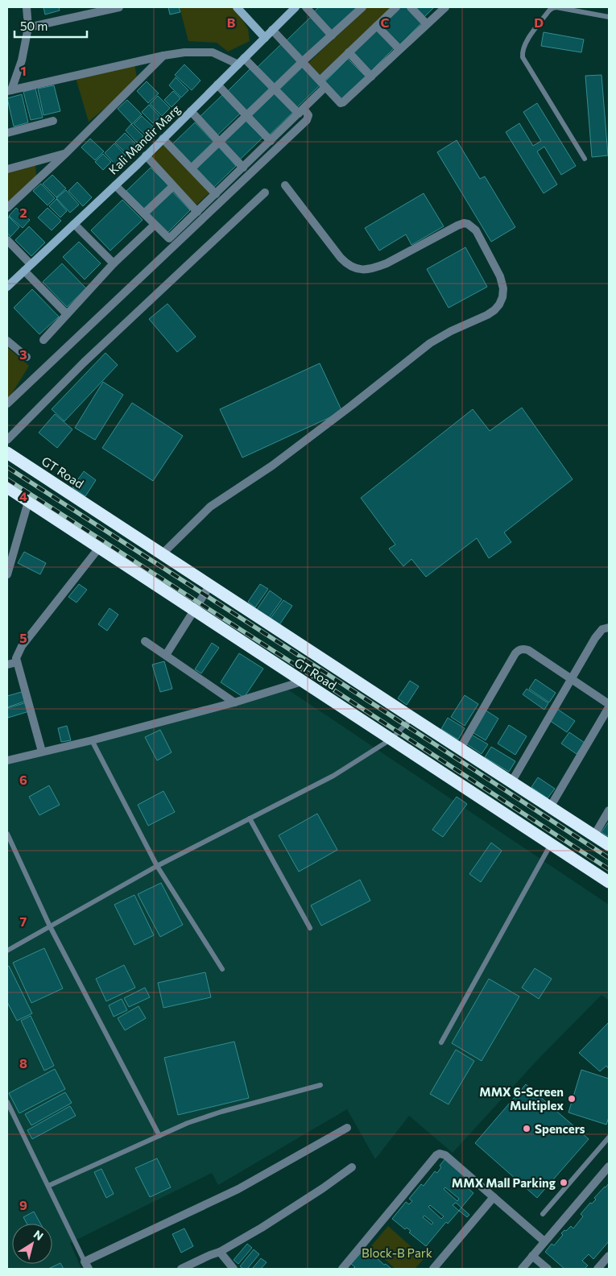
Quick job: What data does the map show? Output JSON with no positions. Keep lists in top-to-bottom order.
{
  "streets": {
    "highway": ["GT Road"],
    "street": ["Kali Mandir Marg"]
  },
  "parks": ["Block-B Park"],
  "places": ["MMX 6-Screen Multiplex", "Spencers", "MMX Mall Parking"],
  "scale_bar": "50 m",
  "north": "top right",
  "grid": {
    "columns": ["B", "C", "D"],
    "rows": [
      "1",
      "2",
      "3",
      "4",
      "5",
      "6",
      "7",
      "8",
      "9"
    ]
  }
}
